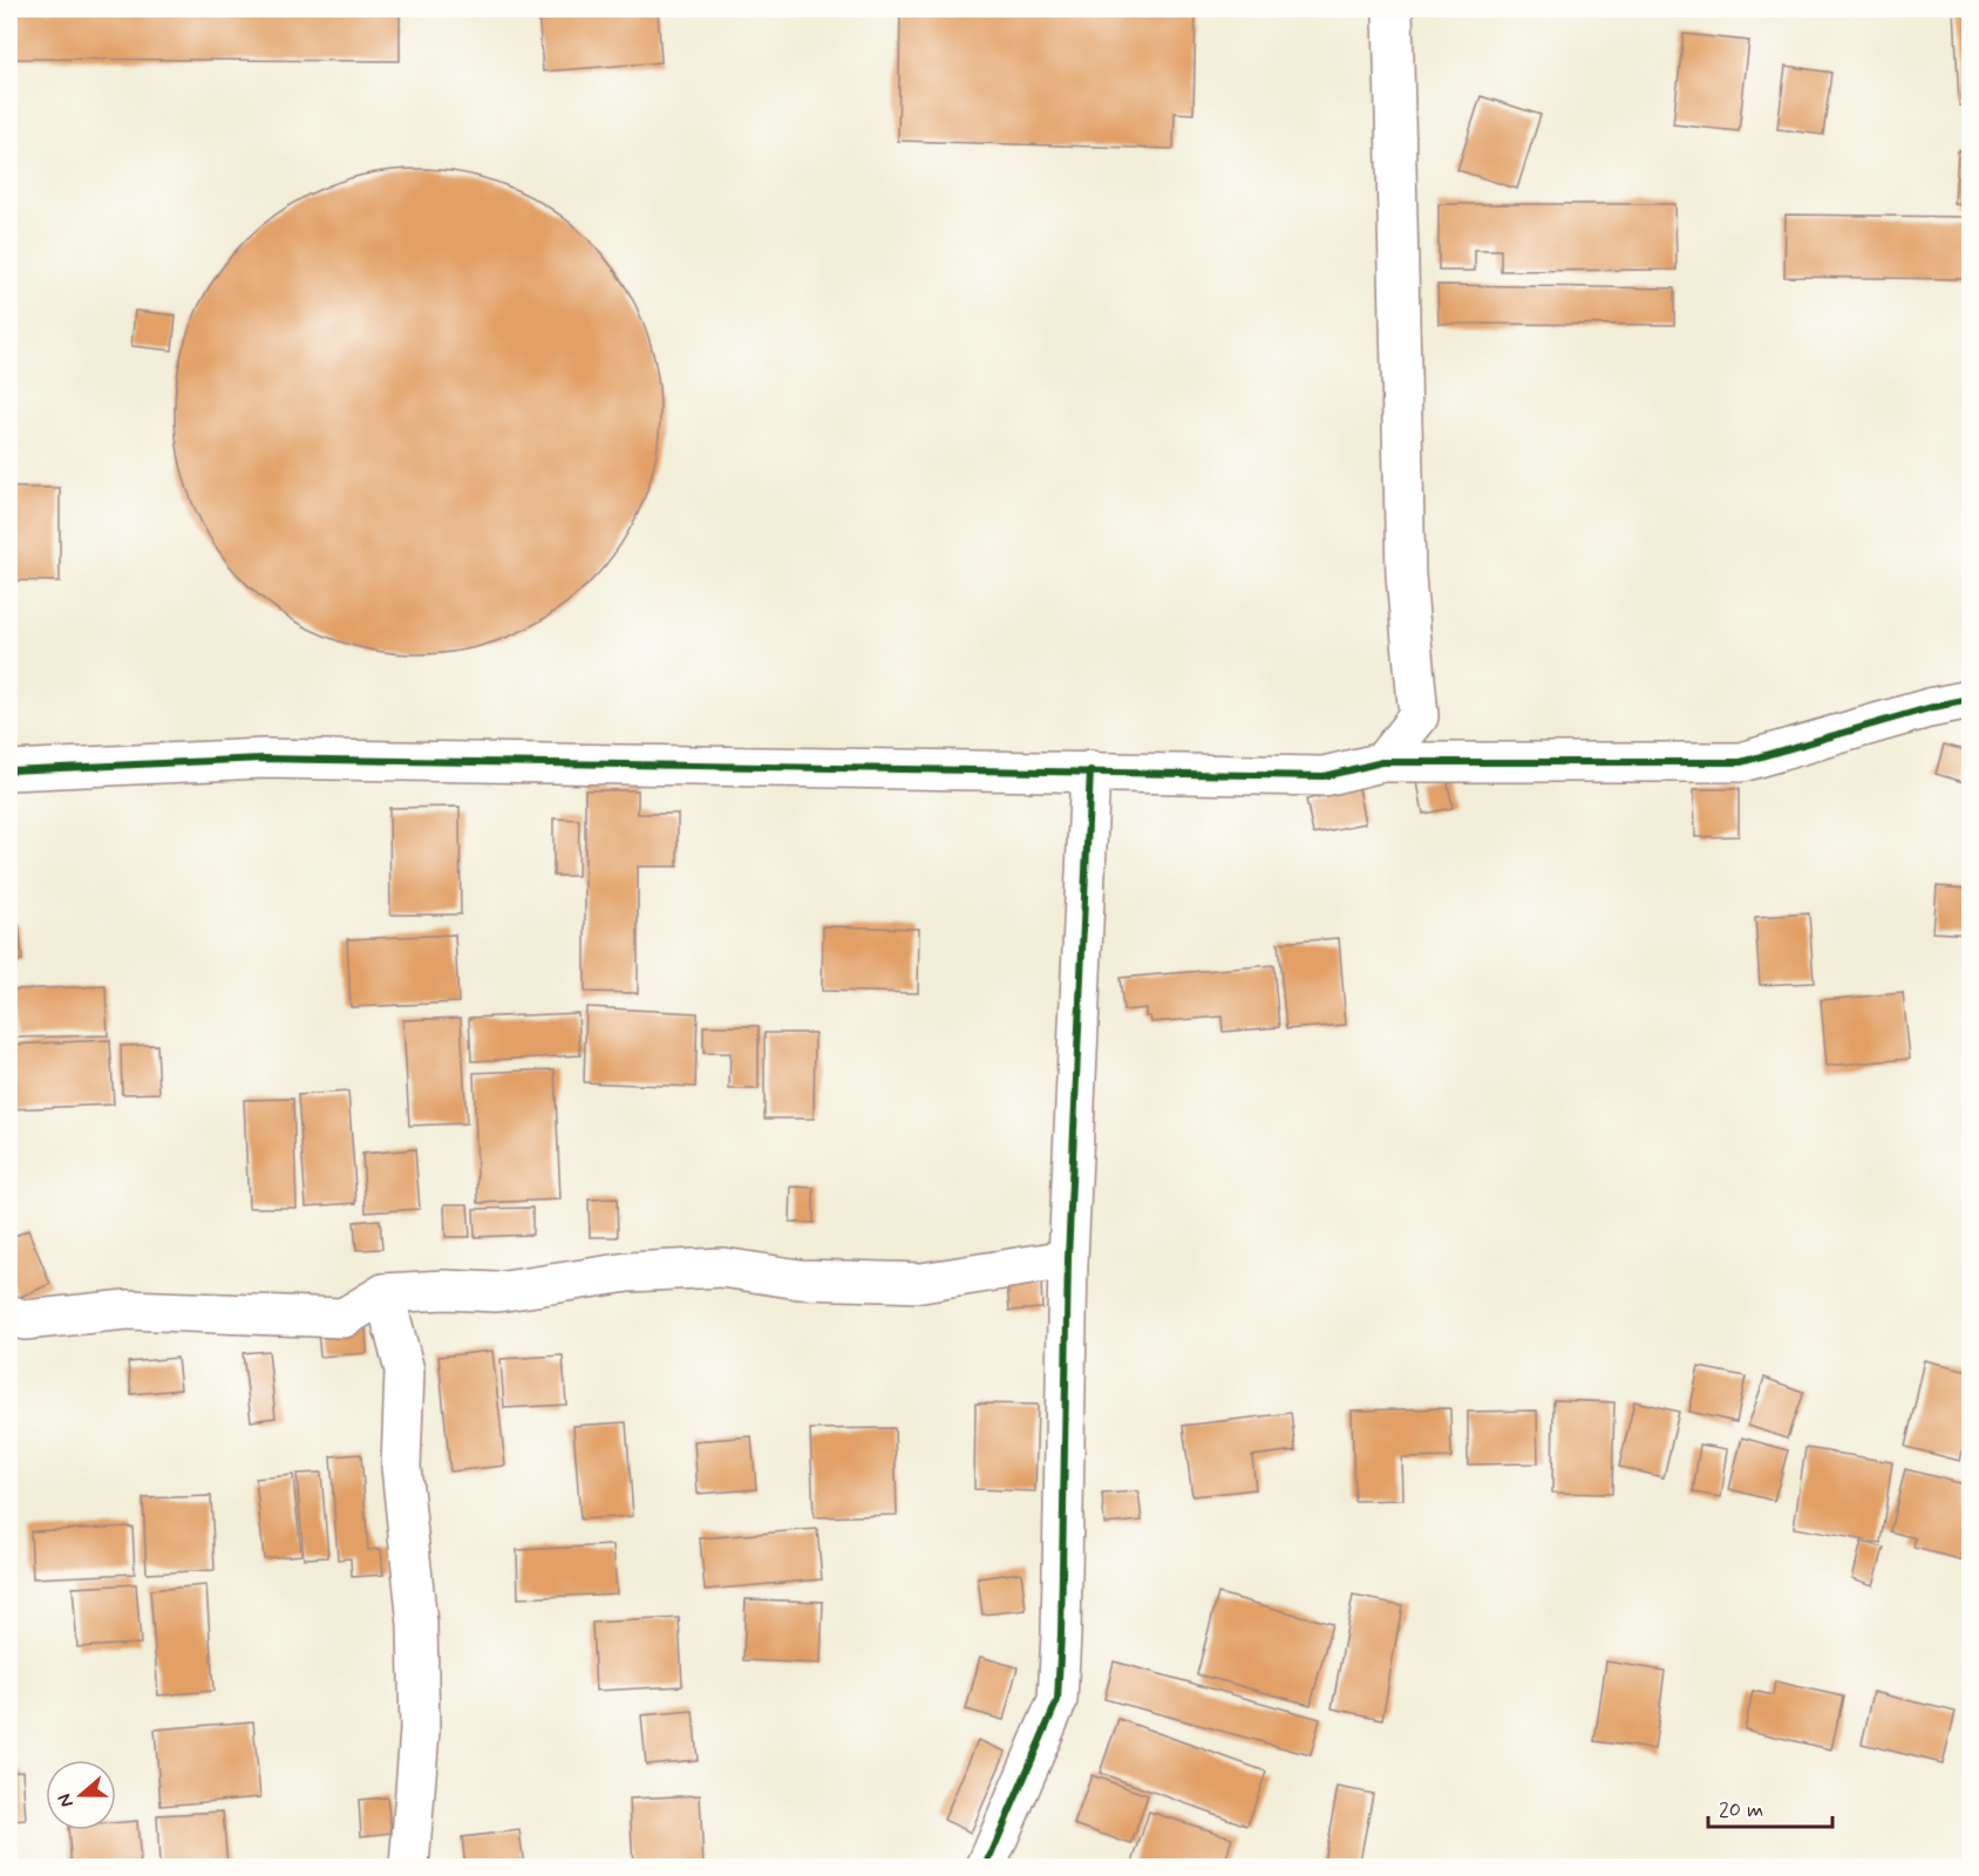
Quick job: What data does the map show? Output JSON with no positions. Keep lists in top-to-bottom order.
{
  "scale_bar": "20 m",
  "north": "left"
}
